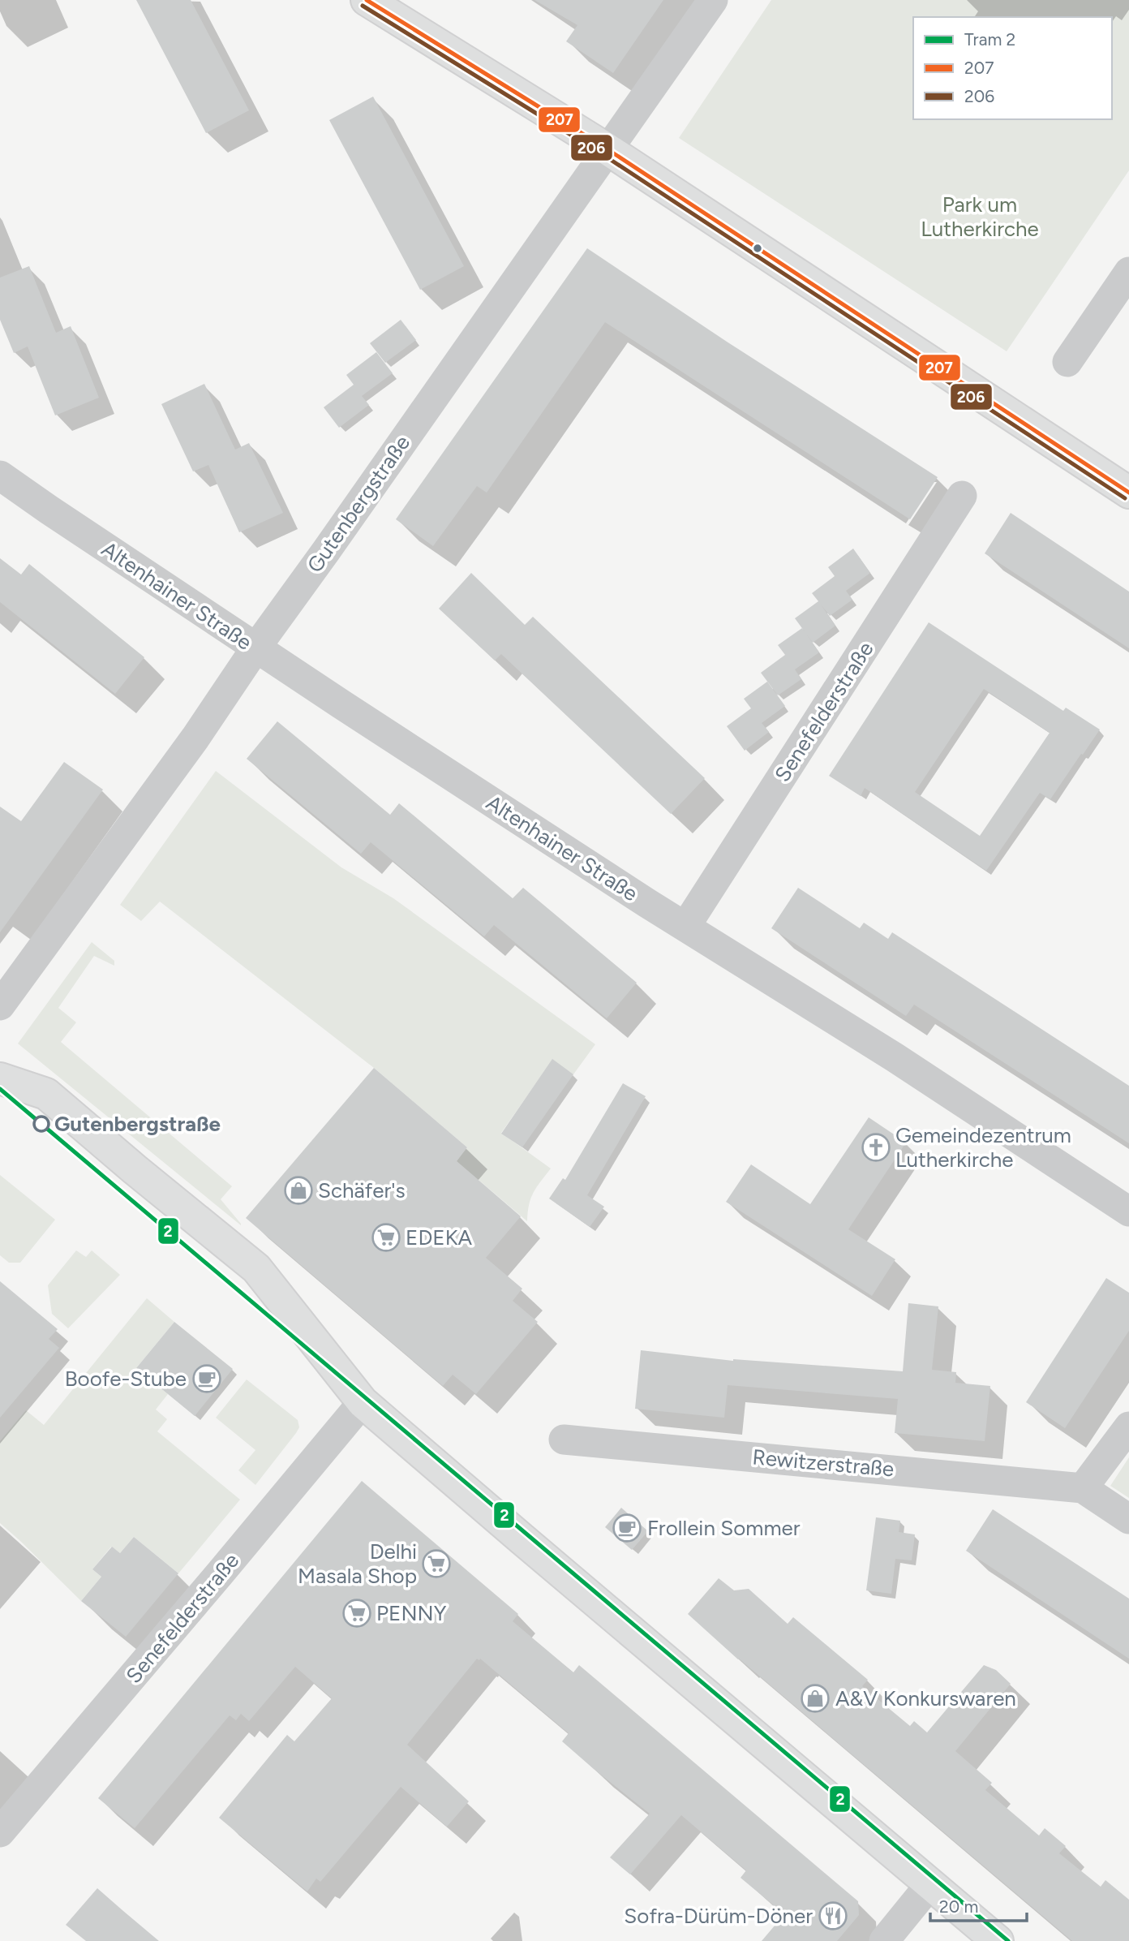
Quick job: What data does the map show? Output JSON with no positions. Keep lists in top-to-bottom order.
{
  "streets": {
    "street": [
      "Gutenbergstraße",
      "Altenhainer Straße",
      "Senefelderstraße",
      "Rewitzerstraße"
    ]
  },
  "crossings": [
    ["Gutenbergstraße", "Altenhainer Straße"],
    ["Altenhainer Straße", "Senefelderstraße"]
  ],
  "parks": ["Park um Lutherkirche"],
  "places": {
    "other": ["Gutenbergstraße"],
    "church": ["Gemeindezentrum Lutherkirche"],
    "shop": ["Schäfer's", "A&V Konkurswaren"],
    "supermarket": ["EDEKA", "Delhi Masala Shop", "PENNY"],
    "cafe": ["Boofe-Stube", "Frollein Sommer"],
    "restaurant": ["Sofra-Dürüm-Döner"]
  },
  "lines": ["transit line 207", "transit line 206", "tram line 2"],
  "legend": ["Tram 2", "207", "206"],
  "scale_bar": "20 m"
}
